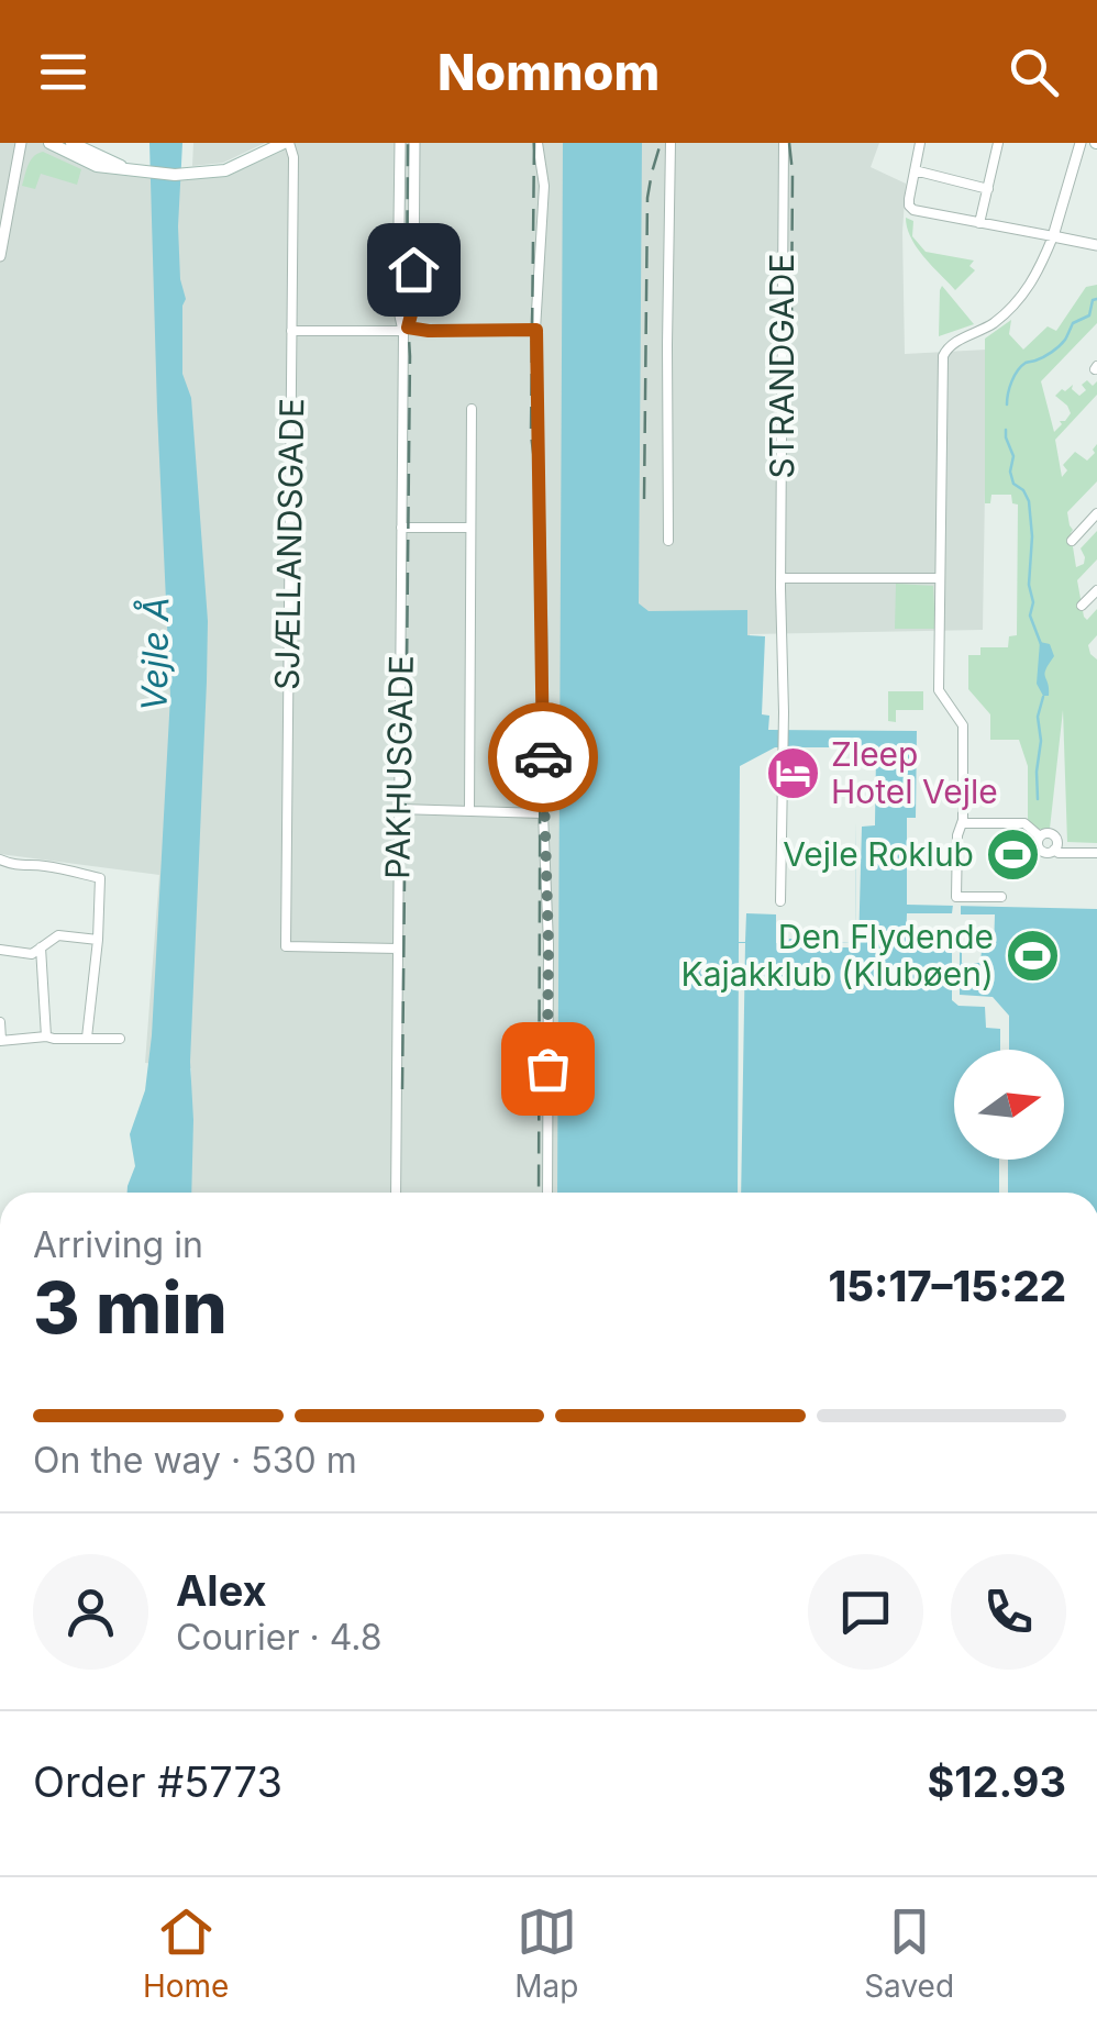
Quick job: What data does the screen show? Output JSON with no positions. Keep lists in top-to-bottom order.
{
  "streets": {
    "street": ["STRANDGADE", "SJÆLLANDSGADE", "PAKHUSGADE"]
  },
  "crossings": [
    ["SJÆLLANDSGADE", "PAKHUSGADE"]
  ],
  "water": ["Vejle Å"],
  "places": {
    "hotel": ["Zleep Hotel Vejle"],
    "sports": ["Vejle Roklub", "Den Flydende Kajakklub (Klubøen)"]
  },
  "north": "right",
  "page": {
    "header": "Nomnom",
    "heading": ["3 min", "Arriving in", "15:17–15:22"],
    "panel": [
      "Alex",
      "Courier · 4.8",
      "Order #5773",
      "$12.93"
    ],
    "bar": "On the way · 530 m",
    "tabs": ["Home", "Map", "Saved"]
  }
}
